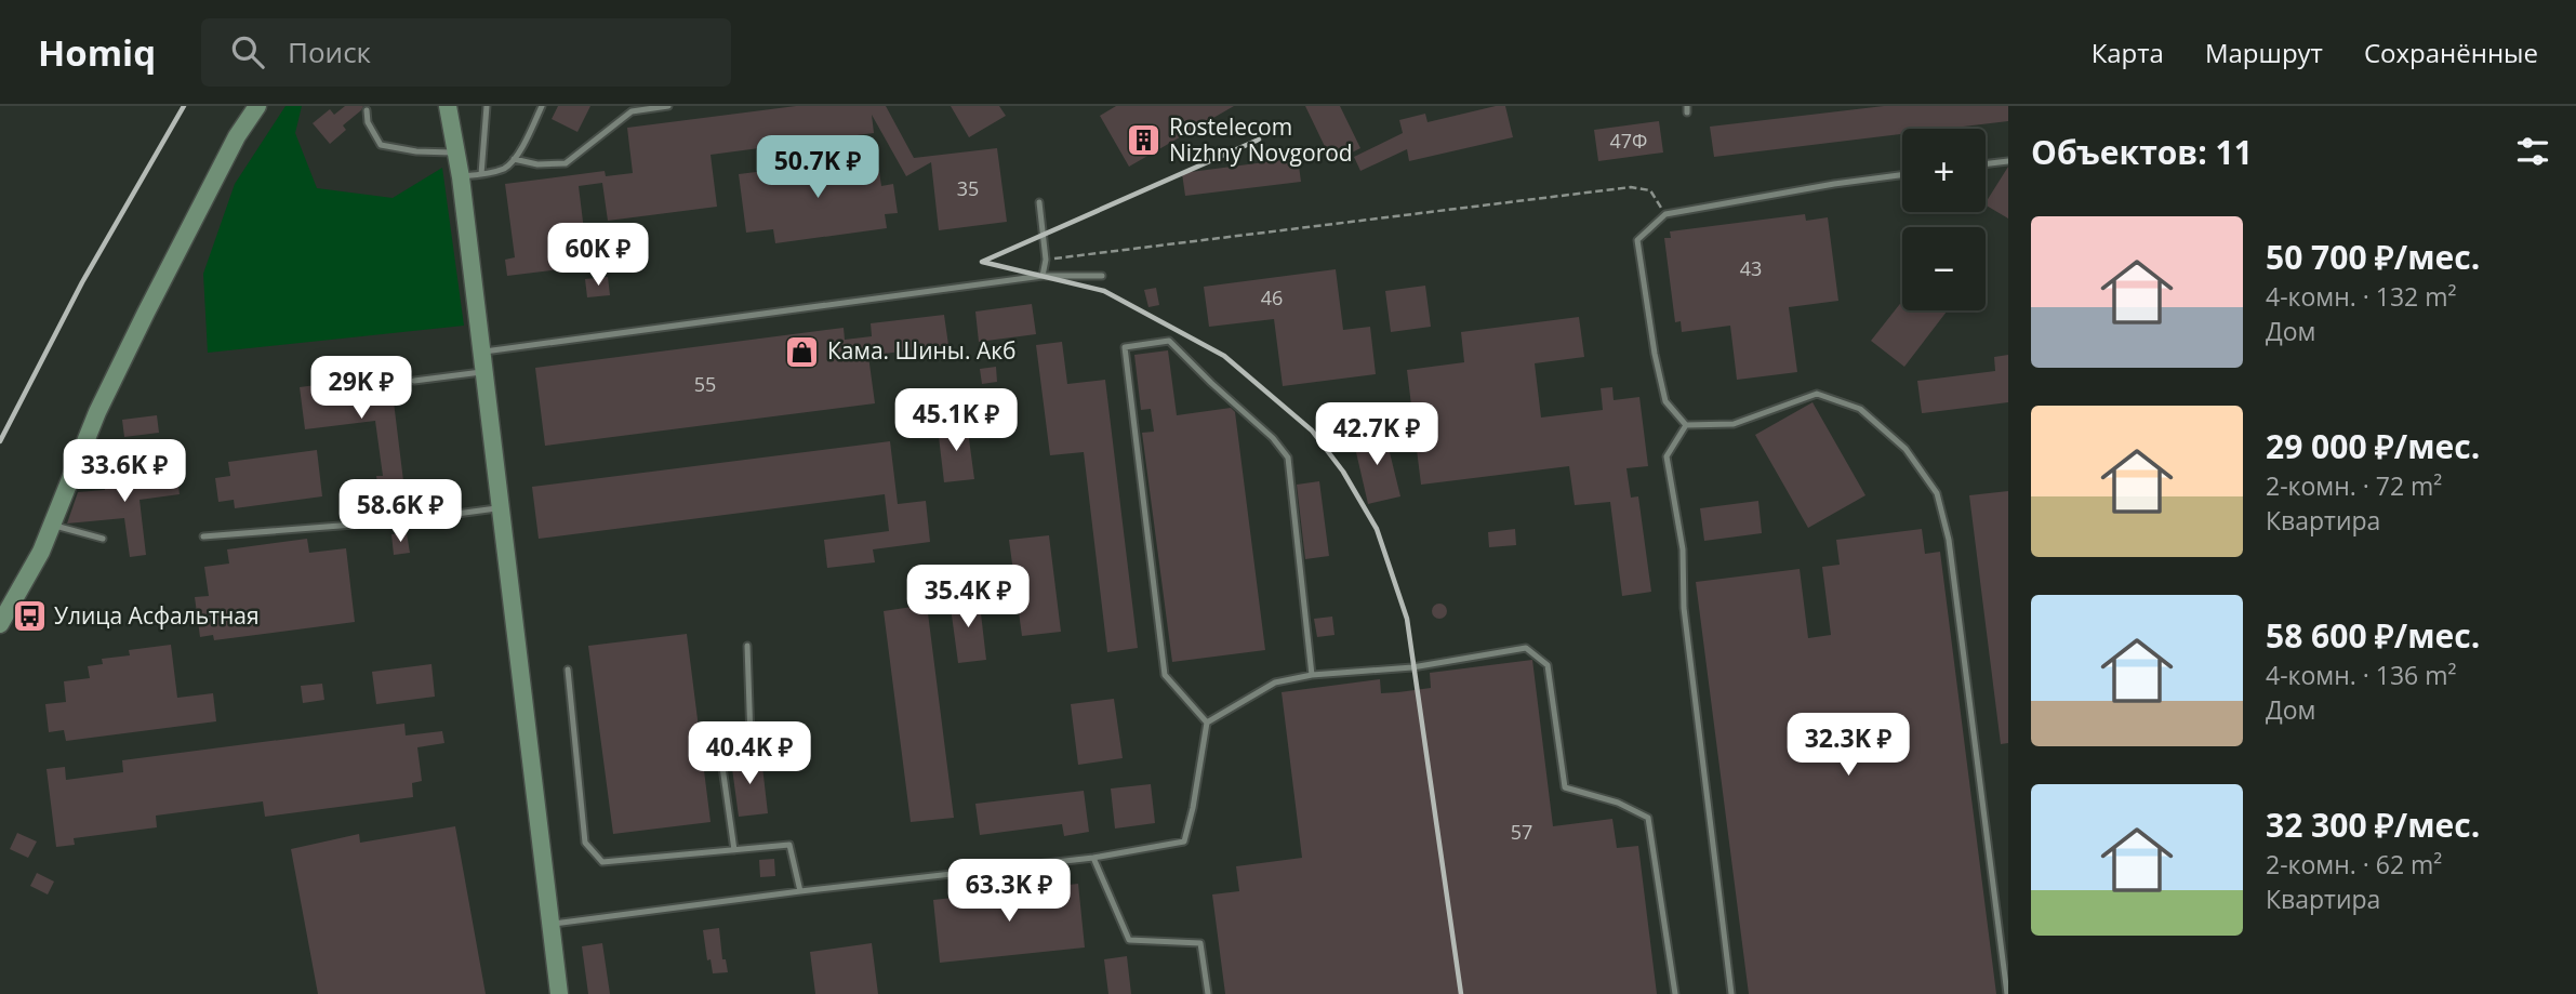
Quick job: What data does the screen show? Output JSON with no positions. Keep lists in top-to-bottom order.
{
  "places": {
    "building": ["Rostelecom Nizhny Novgorod"],
    "shop": ["Кама. Шины. Акб"],
    "bus stop": ["Улица Асфальтная"]
  },
  "house_numbers": [
    "47Ф",
    "35",
    "43",
    "46",
    "55",
    "57"
  ],
  "page": {
    "header": "Homiq",
    "search": "Поиск",
    "nav": ["Карта", "Маршрут", "Сохранённые"],
    "heading": "Объектов: 11",
    "map_buttons": ["+", "−"],
    "price": [
      "50.7K ₽",
      "60K ₽",
      "29K ₽",
      "45.1K ₽",
      "42.7K ₽",
      "33.6K ₽",
      "58.6K ₽",
      "35.4K ₽",
      "32.3K ₽",
      "40.4K ₽",
      "63.3K ₽"
    ],
    "list": [
      {
        "name": "50 700 ₽/мес.",
        "note": "4-комн. · 132 m² · Дом"
      },
      {
        "name": "29 000 ₽/мес.",
        "note": "2-комн. · 72 m² · Квартира"
      },
      {
        "name": "58 600 ₽/мес.",
        "note": "4-комн. · 136 m² · Дом"
      },
      {
        "name": "32 300 ₽/мес.",
        "note": "2-комн. · 62 m² · Квартира"
      }
    ]
  }
}
